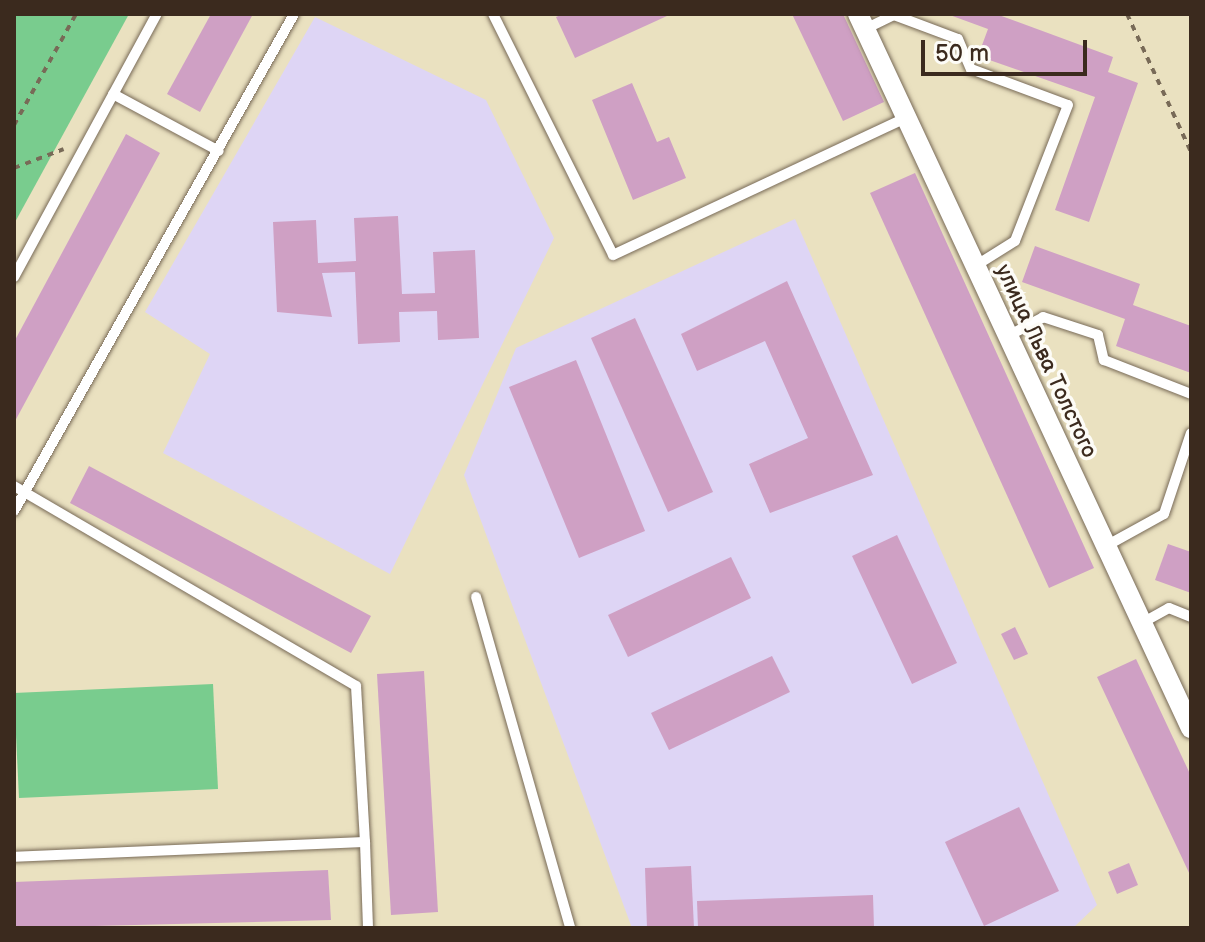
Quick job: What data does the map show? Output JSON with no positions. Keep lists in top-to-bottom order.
{
  "streets": {
    "street": ["улица Льва Толстого"]
  },
  "scale_bar": "50 m"
}
